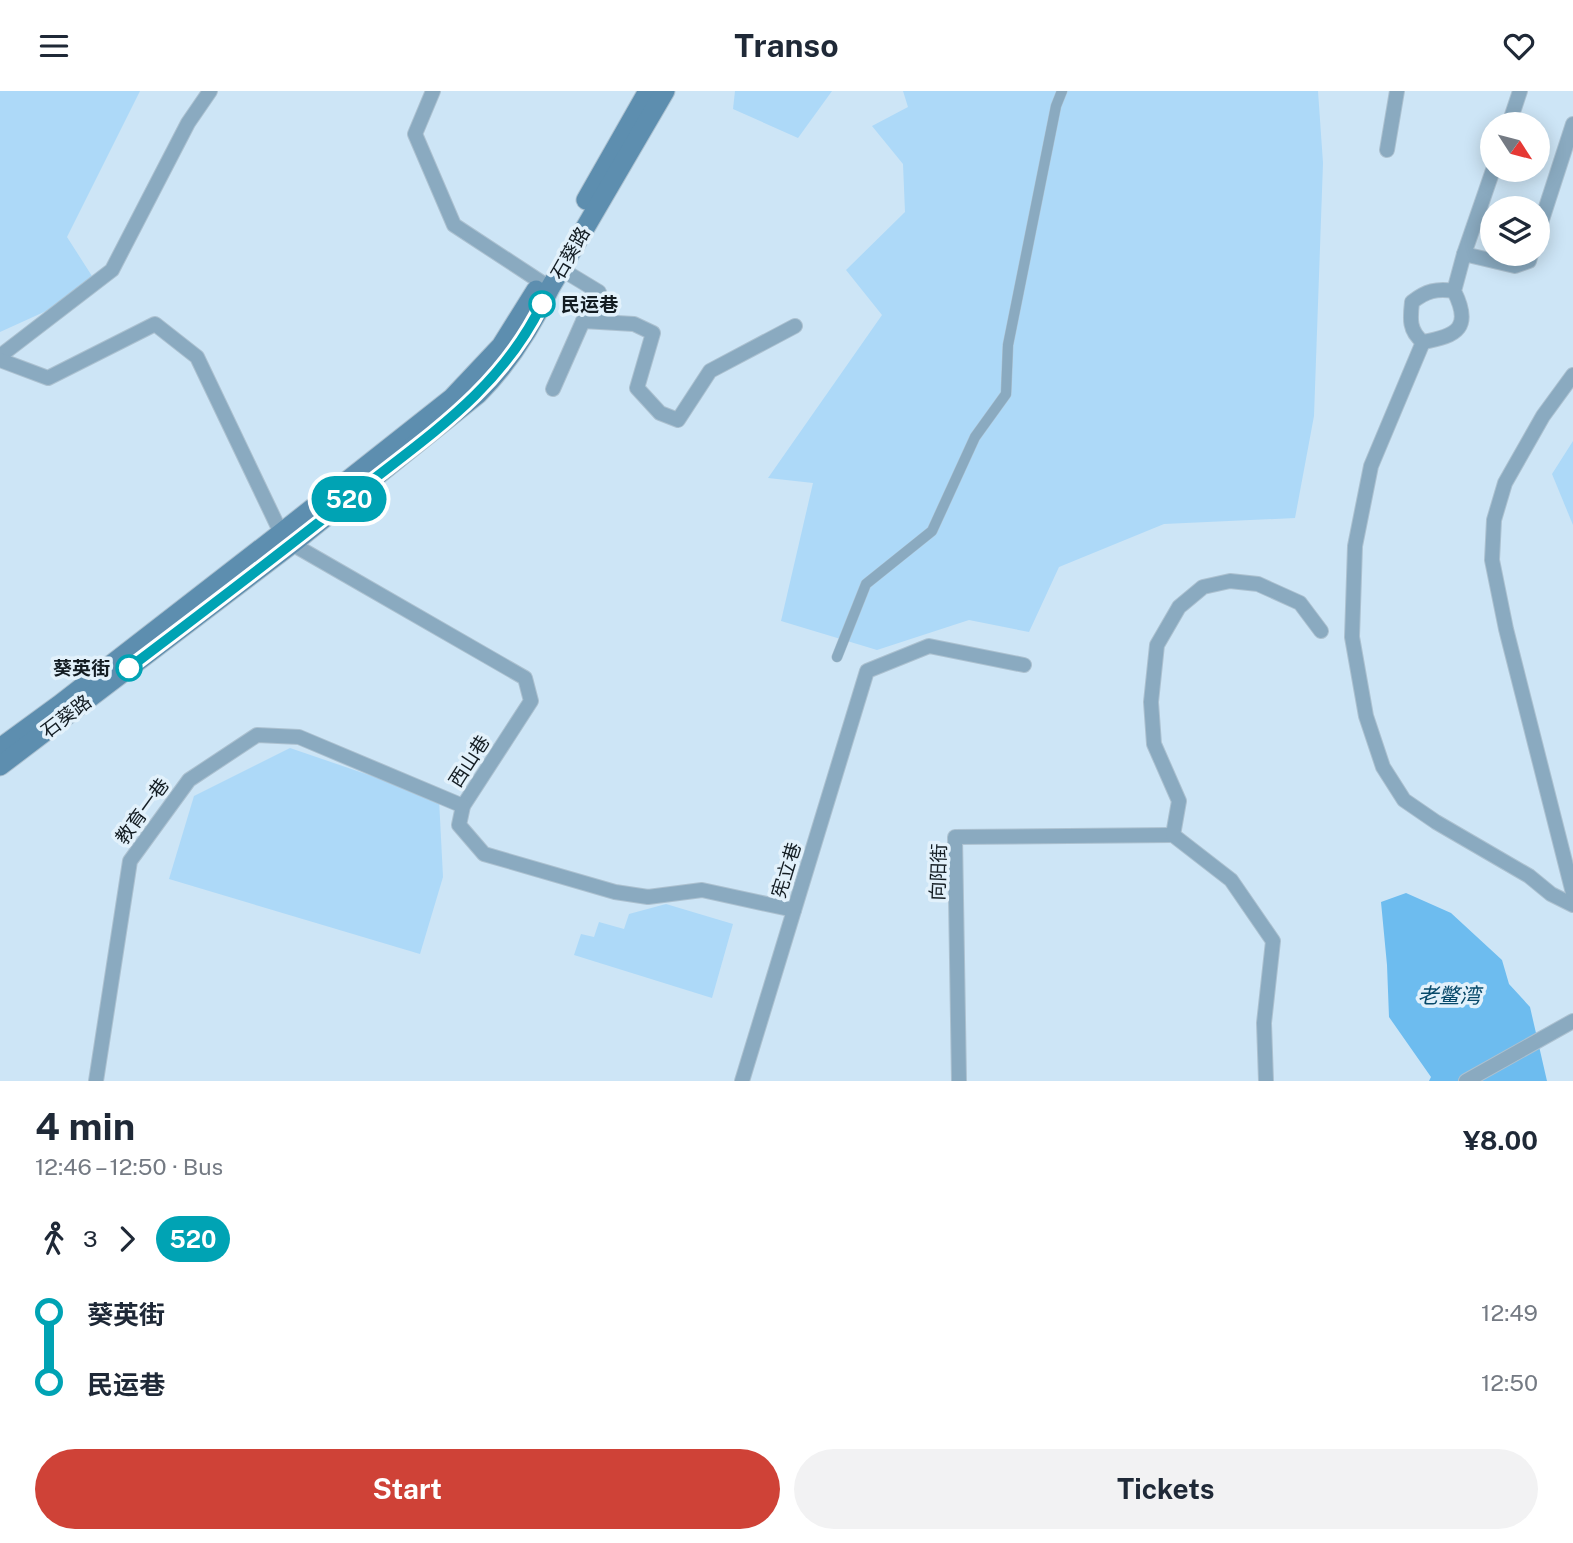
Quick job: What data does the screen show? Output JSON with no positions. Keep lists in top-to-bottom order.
{
  "streets": {
    "main road": ["石葵路"],
    "street": [
      "西山巷",
      "教育一巷",
      "宪立巷",
      "向阳街"
    ]
  },
  "crossings": [
    ["石葵路", "西山巷"],
    ["西山巷", "教育一巷"],
    ["西山巷", "宪立巷"]
  ],
  "water": ["老鳖湾"],
  "places": ["民运巷", "葵英街"],
  "lines": ["bus line 520"],
  "north": "bottom right",
  "page": {
    "header": "Transo",
    "on_map": "520",
    "heading": ["4 min", "12:46 – 12:50 · Bus", "¥8.00"],
    "legs": ["3", "520"],
    "list": [
      {
        "name": "葵英街",
        "value": "12:49"
      },
      {
        "name": "民运巷",
        "value": "12:50"
      }
    ],
    "buttons": ["Start", "Tickets"]
  }
}
